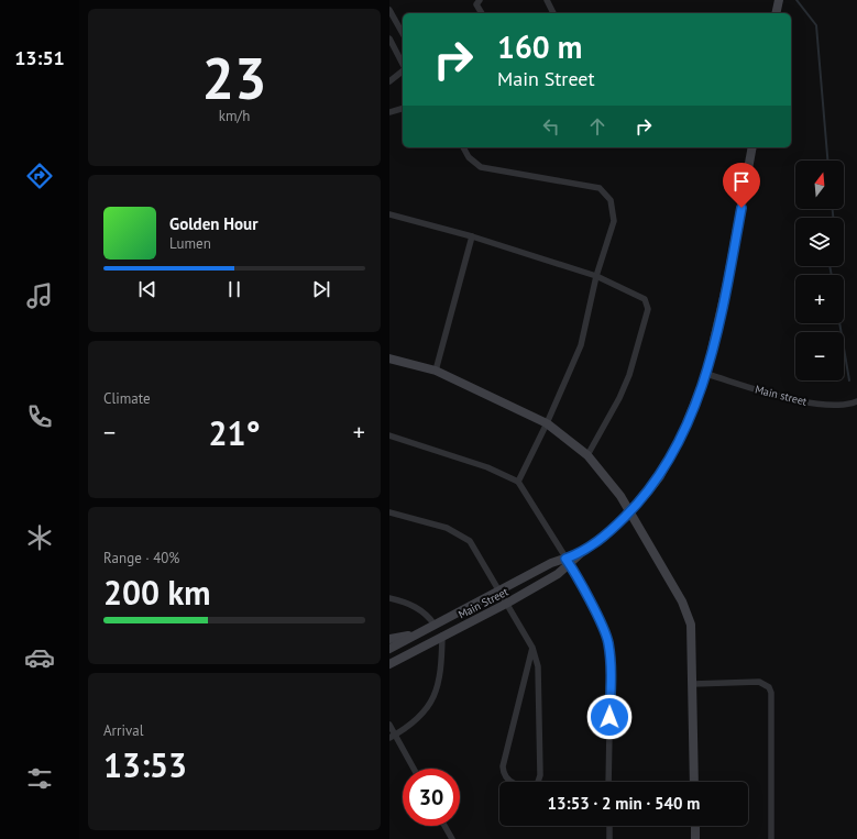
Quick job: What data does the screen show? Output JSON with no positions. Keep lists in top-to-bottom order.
{
  "streets": {
    "street": ["Main street", "Main Street"]
  },
  "crossings": [
    ["Main street", "Main Street"]
  ],
  "north": "top",
  "page": {
    "tabs": "13:51",
    "tile": [
      ["23", "km/h"],
      "Climate",
      ["Range · 40%", "200 km"],
      ["Arrival", "13:53"]
    ],
    "turn": ["160 m", "Main Street"],
    "map_buttons": ["+", "−"],
    "song": ["Golden Hour", "Lumen"],
    "heat": ["−", "21°", "+"],
    "limit": "30",
    "trip": "13:53 · 2 min · 540 m"
  }
}
